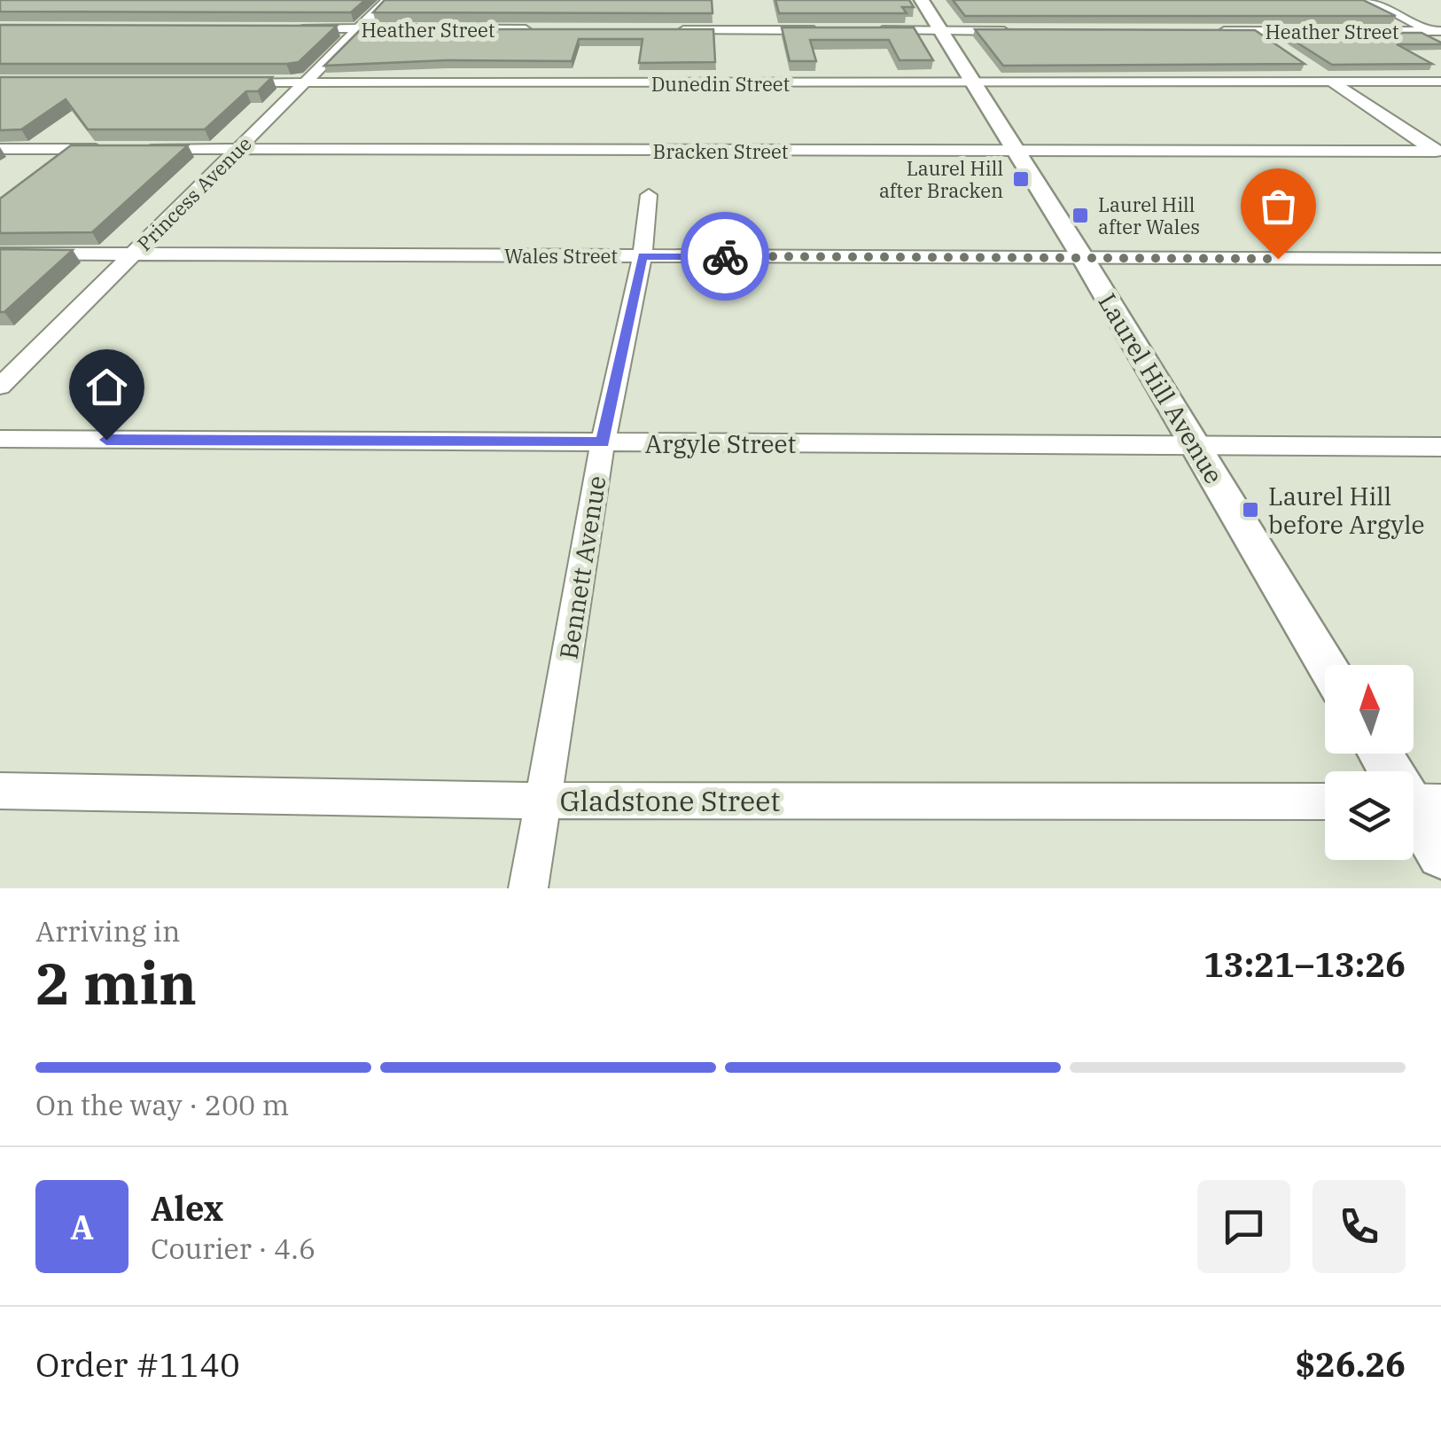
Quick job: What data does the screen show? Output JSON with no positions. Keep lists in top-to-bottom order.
{
  "streets": {
    "street": [
      "Heather Street",
      "Dunedin Street",
      "Bracken Street",
      "Princess Avenue",
      "Wales Street",
      "Laurel Hill Avenue",
      "Argyle Street",
      "Bennett Avenue",
      "Gladstone Street"
    ]
  },
  "crossings": [
    ["Heather Street", "Princess Avenue"],
    ["Dunedin Street", "Princess Avenue"],
    ["Dunedin Street", "Laurel Hill Avenue"],
    ["Bracken Street", "Princess Avenue"],
    ["Bracken Street", "Laurel Hill Avenue"],
    ["Princess Avenue", "Wales Street"],
    ["Wales Street", "Laurel Hill Avenue"],
    ["Wales Street", "Bennett Avenue"],
    ["Laurel Hill Avenue", "Argyle Street"],
    ["Argyle Street", "Bennett Avenue"],
    ["Bennett Avenue", "Gladstone Street"]
  ],
  "places": {
    "transit": ["Laurel Hill after Bracken", "Laurel Hill after Wales", "Laurel Hill before Argyle"]
  },
  "north": "top",
  "page": {
    "heading": ["2 min", "Arriving in", "13:21–13:26"],
    "panel": [
      "Alex",
      "Courier · 4.6",
      "Order #1140",
      "$26.26"
    ],
    "bar": "On the way · 200 m",
    "round": "A"
  }
}
